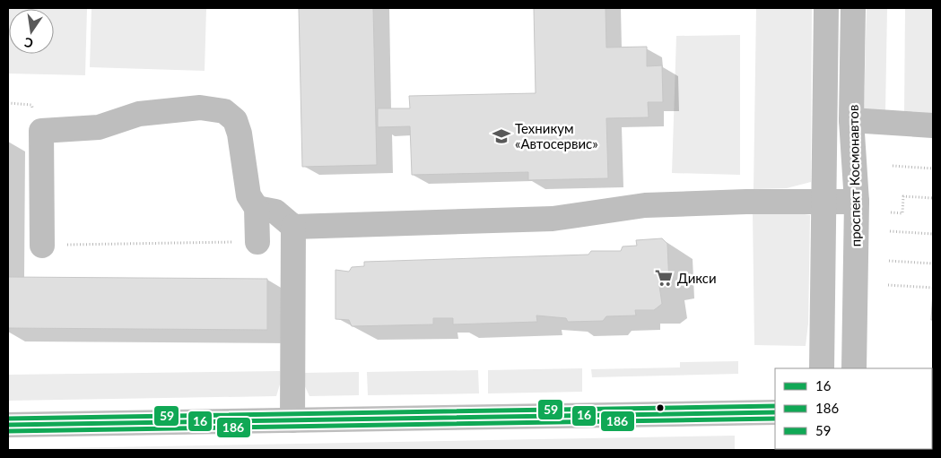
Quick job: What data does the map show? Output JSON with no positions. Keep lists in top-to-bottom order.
{
  "streets": {
    "street": ["проспект Космонавтов"]
  },
  "places": {
    "school or university": ["Техникум «Автосервис»"],
    "supermarket": ["Дикси"]
  },
  "lines": ["transit line 59", "transit line 16", "transit line 186"],
  "legend": ["16", "186", "59"],
  "north": "bottom"
}
